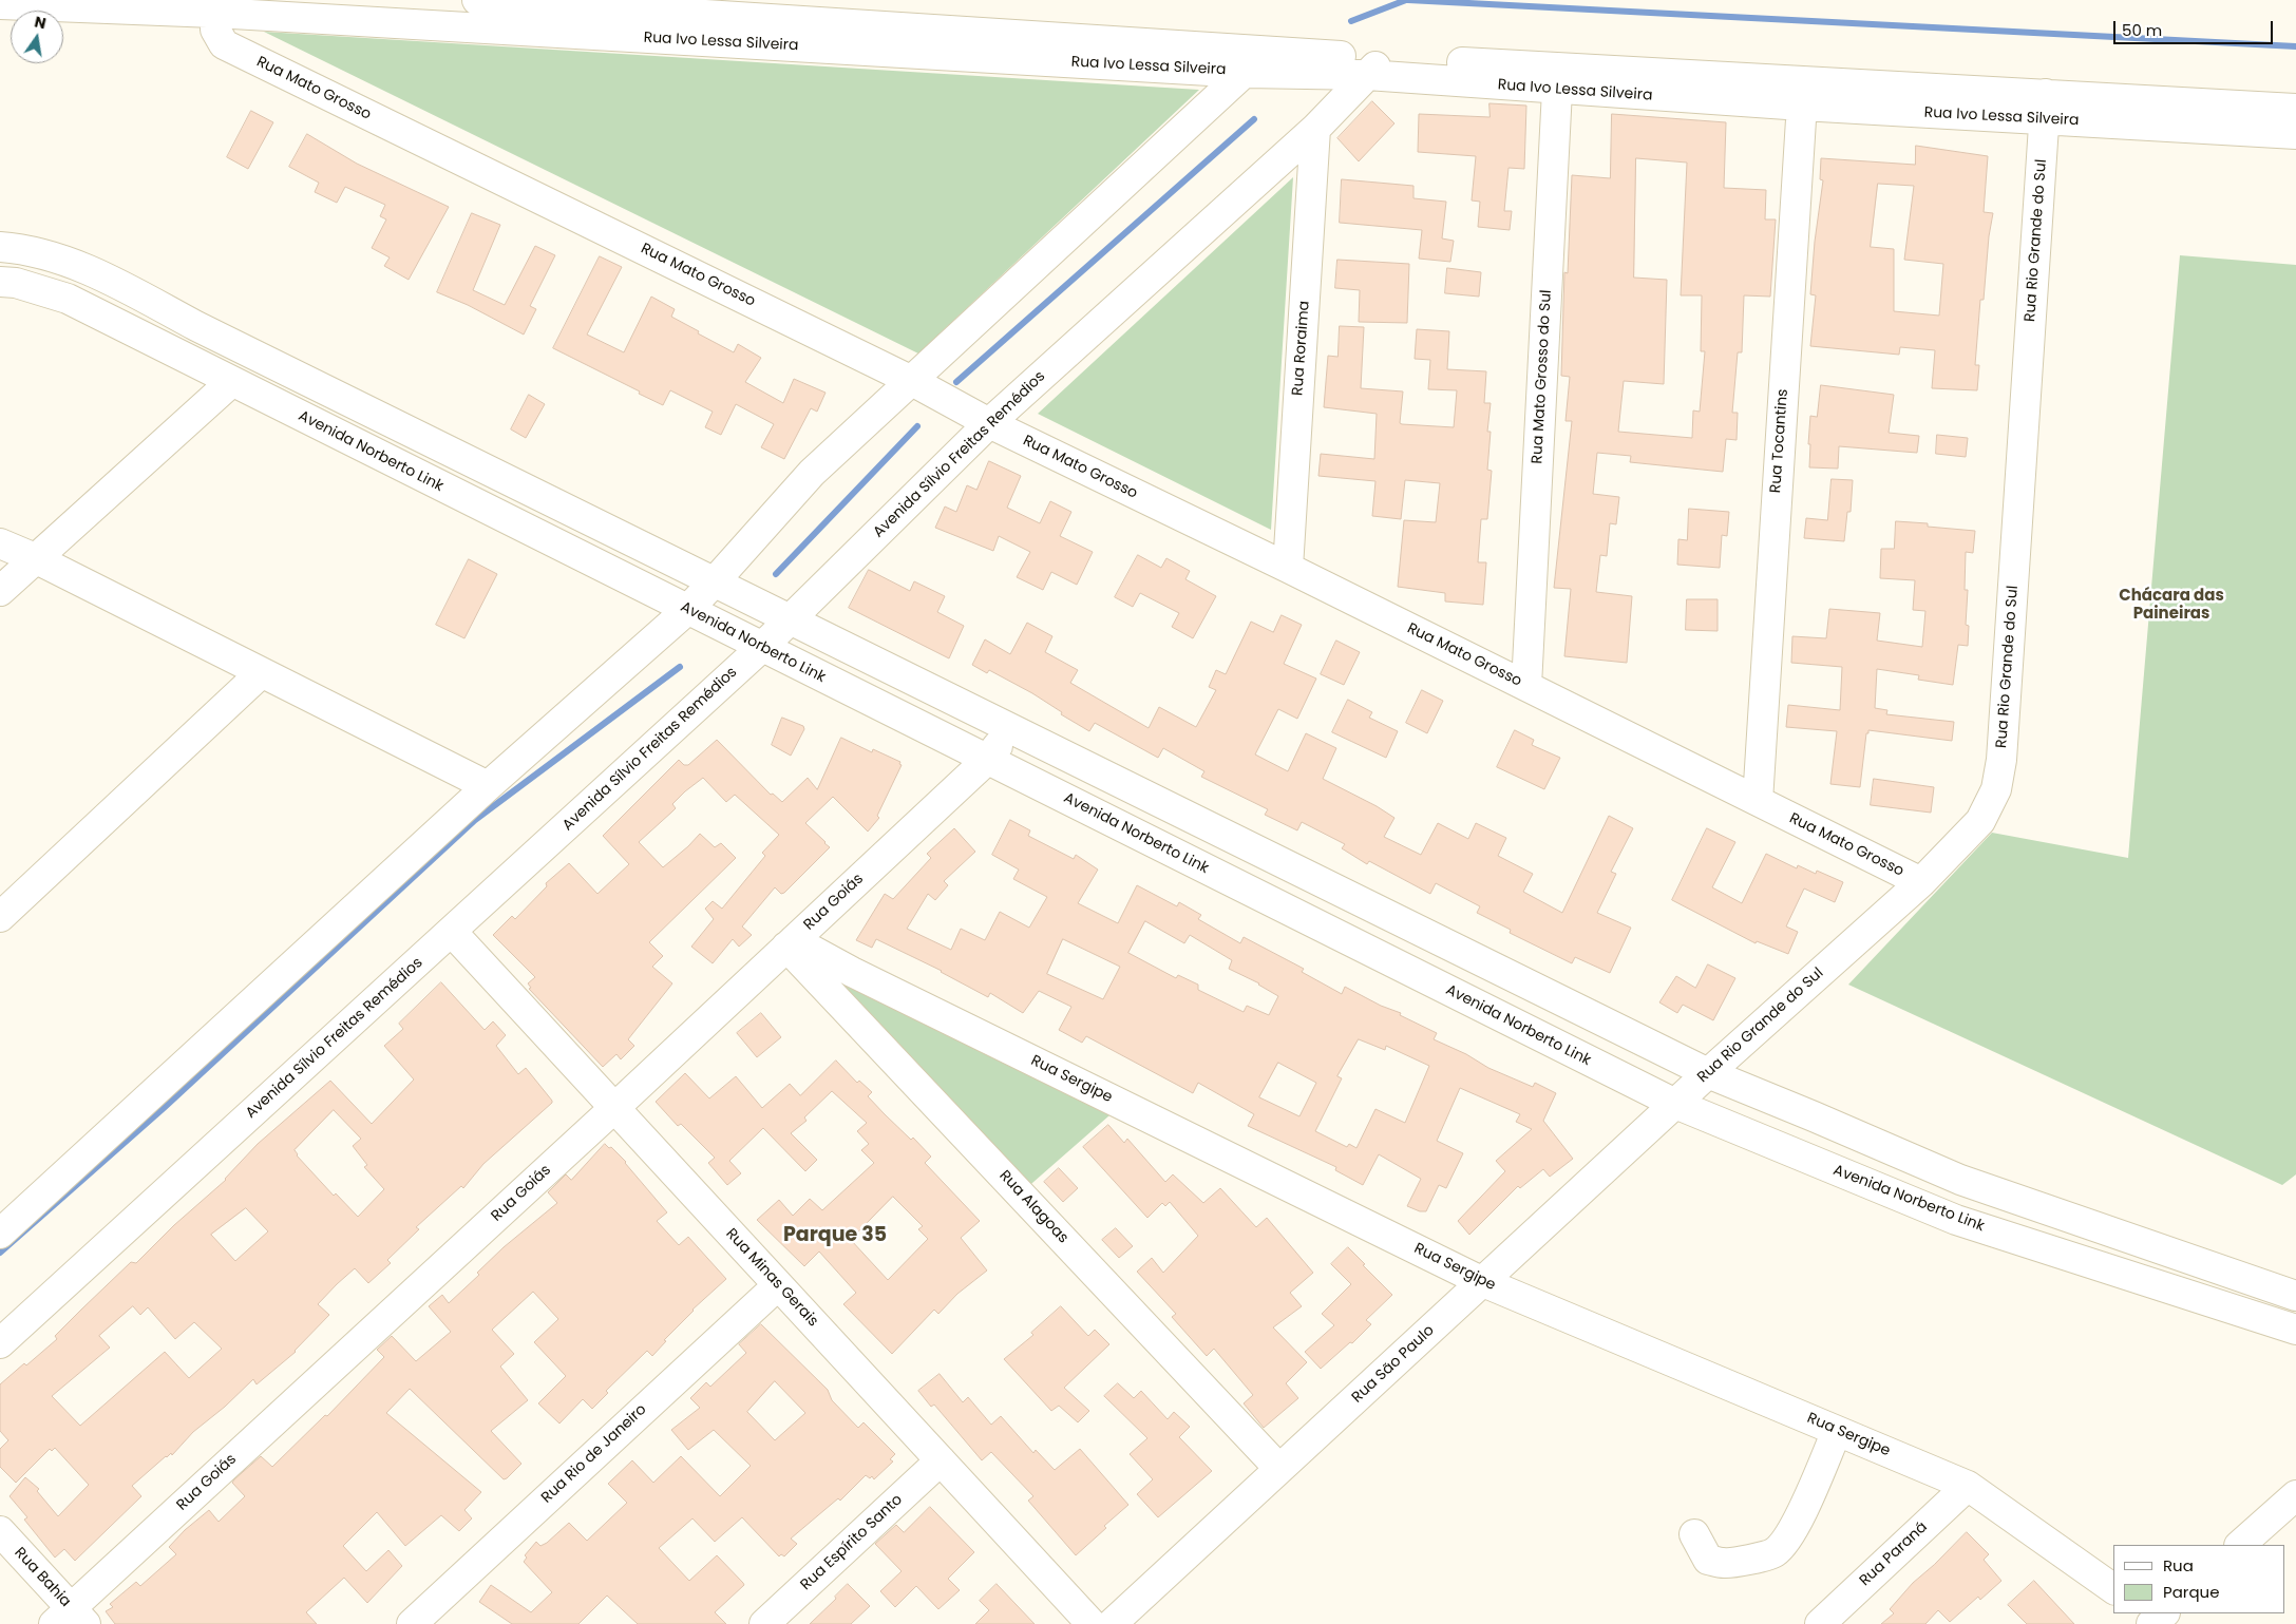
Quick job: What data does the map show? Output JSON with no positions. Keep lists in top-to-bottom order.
{
  "streets": {
    "street": [
      "Rua Ivo Lessa Silveira",
      "Rua Mato Grosso",
      "Rua Rio Grande do Sul",
      "Rua Roraima",
      "Rua Mato Grosso do Sul",
      "Rua Tocantins",
      "Avenida Norberto Link",
      "Avenida Sílvio Freitas Remédios",
      "Rua Goiás",
      "Rua Sergipe",
      "Rua Alagoas",
      "Rua Minas Gerais",
      "Rua São Paulo",
      "Rua Rio de Janeiro",
      "Rua Espírito Santo",
      "Rua Paraná",
      "Rua Bahia"
    ]
  },
  "crossings": [
    ["Rua Ivo Lessa Silveira", "Rua Mato Grosso"],
    ["Rua Ivo Lessa Silveira", "Rua Rio Grande do Sul"],
    ["Rua Ivo Lessa Silveira", "Rua Mato Grosso do Sul"],
    ["Rua Ivo Lessa Silveira", "Rua Tocantins"],
    ["Rua Ivo Lessa Silveira", "Avenida Sílvio Freitas Remédios"],
    ["Rua Mato Grosso", "Rua Rio Grande do Sul"],
    ["Rua Mato Grosso", "Rua Roraima"],
    ["Rua Mato Grosso", "Rua Mato Grosso do Sul"],
    ["Rua Mato Grosso", "Rua Tocantins"],
    ["Rua Mato Grosso", "Avenida Sílvio Freitas Remédios"],
    ["Rua Rio Grande do Sul", "Avenida Norberto Link"],
    ["Rua Rio Grande do Sul", "Rua São Paulo"],
    ["Rua Roraima", "Avenida Sílvio Freitas Remédios"],
    ["Avenida Norberto Link", "Avenida Sílvio Freitas Remédios"],
    ["Avenida Norberto Link", "Rua Goiás"],
    ["Avenida Norberto Link", "Rua São Paulo"],
    ["Avenida Sílvio Freitas Remédios", "Rua Minas Gerais"],
    ["Rua Goiás", "Rua Sergipe"],
    ["Rua Goiás", "Rua Alagoas"],
    ["Rua Goiás", "Rua Minas Gerais"],
    ["Rua Goiás", "Rua Bahia"],
    ["Rua Sergipe", "Rua Alagoas"],
    ["Rua Sergipe", "Rua São Paulo"],
    ["Rua Sergipe", "Rua Paraná"],
    ["Rua Alagoas", "Rua São Paulo"],
    ["Rua Minas Gerais", "Rua Rio de Janeiro"],
    ["Rua Minas Gerais", "Rua Espírito Santo"]
  ],
  "districts": ["Chácara das Paineiras", "Parque 35"],
  "legend": ["Rua", "Parque"],
  "scale_bar": "50 m",
  "north": "top"
}
